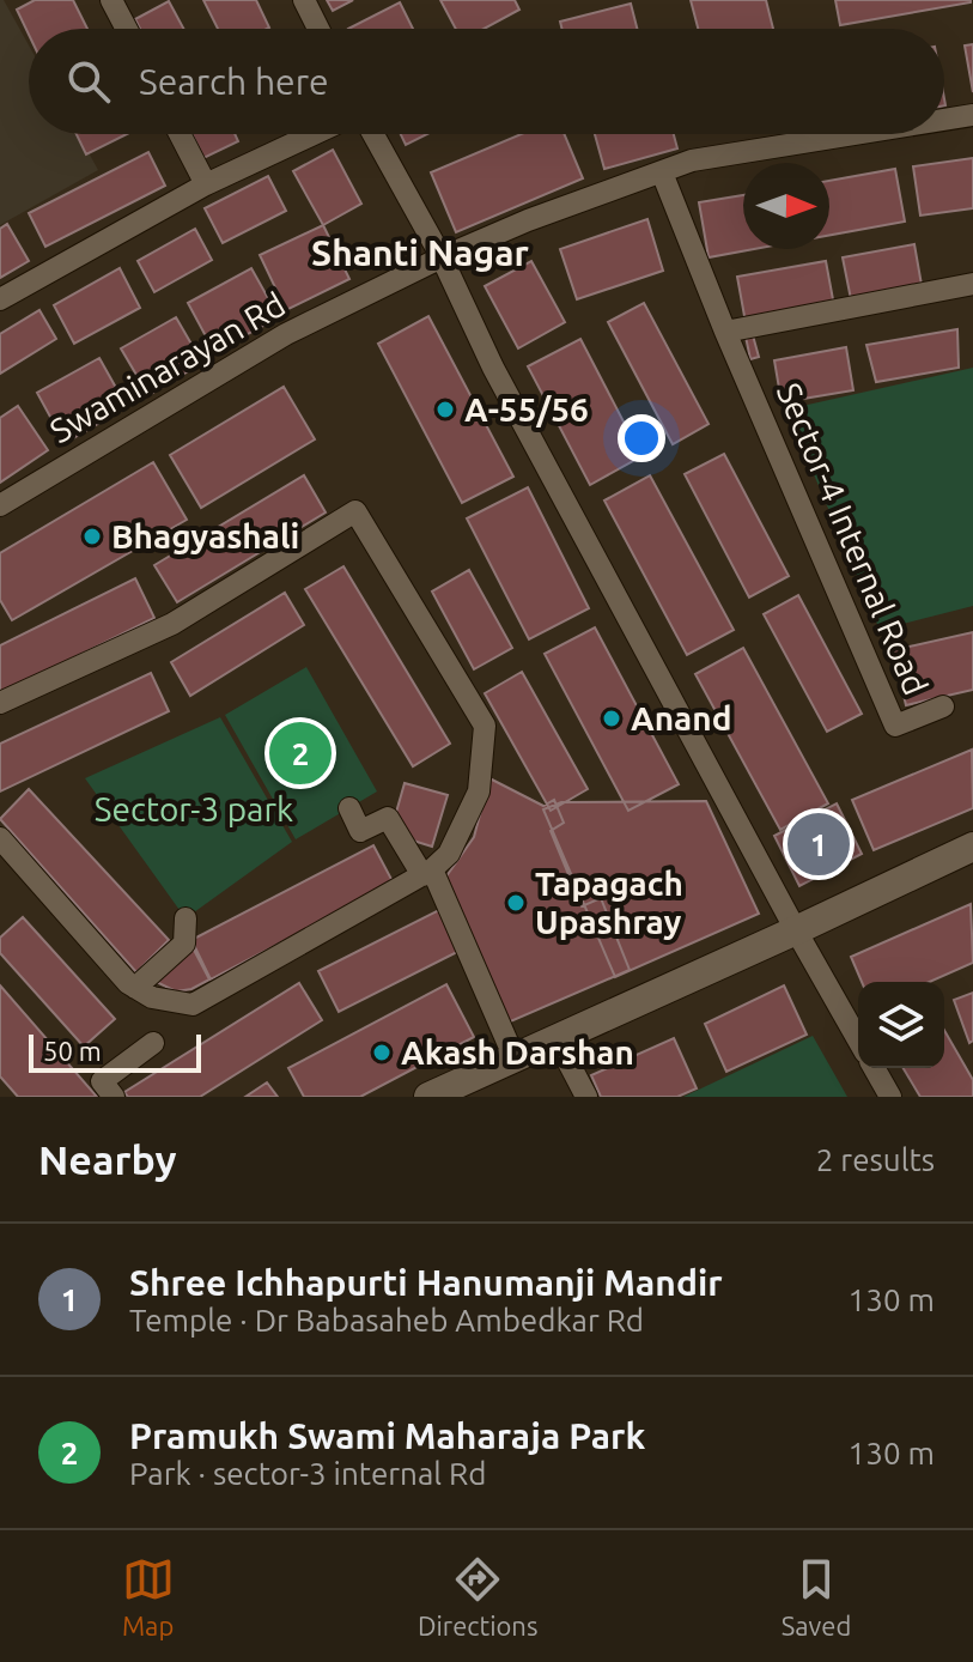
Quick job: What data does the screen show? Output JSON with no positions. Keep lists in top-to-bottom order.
{
  "streets": {
    "street": ["Swaminarayan Rd", "Sector-4 Internal Road"]
  },
  "crossings": [
    ["Swaminarayan Rd", "Sector-4 Internal Road"]
  ],
  "districts": ["Shanti Nagar"],
  "parks": ["Sector-3 park"],
  "places": [
    "A-55/56",
    "Bhagyashali",
    "Anand",
    "Tapagach Upashray",
    "Akash Darshan"
  ],
  "scale_bar": "50 m",
  "north": "right",
  "page": {
    "search": "Search here",
    "pins": ["2", "1"],
    "scale": "50 m",
    "heading": ["Nearby", "2 results"],
    "list": [
      {
        "mark": "1",
        "name": "Shree Ichhapurti Hanumanji Mandir",
        "note": "Temple · Dr Babasaheb Ambedkar Rd",
        "value": "130 m"
      },
      {
        "mark": "2",
        "name": "Pramukh Swami Maharaja Park",
        "note": "Park · sector-3 internal Rd",
        "value": "130 m"
      }
    ],
    "nav": ["Map", "Directions", "Saved"]
  }
}
